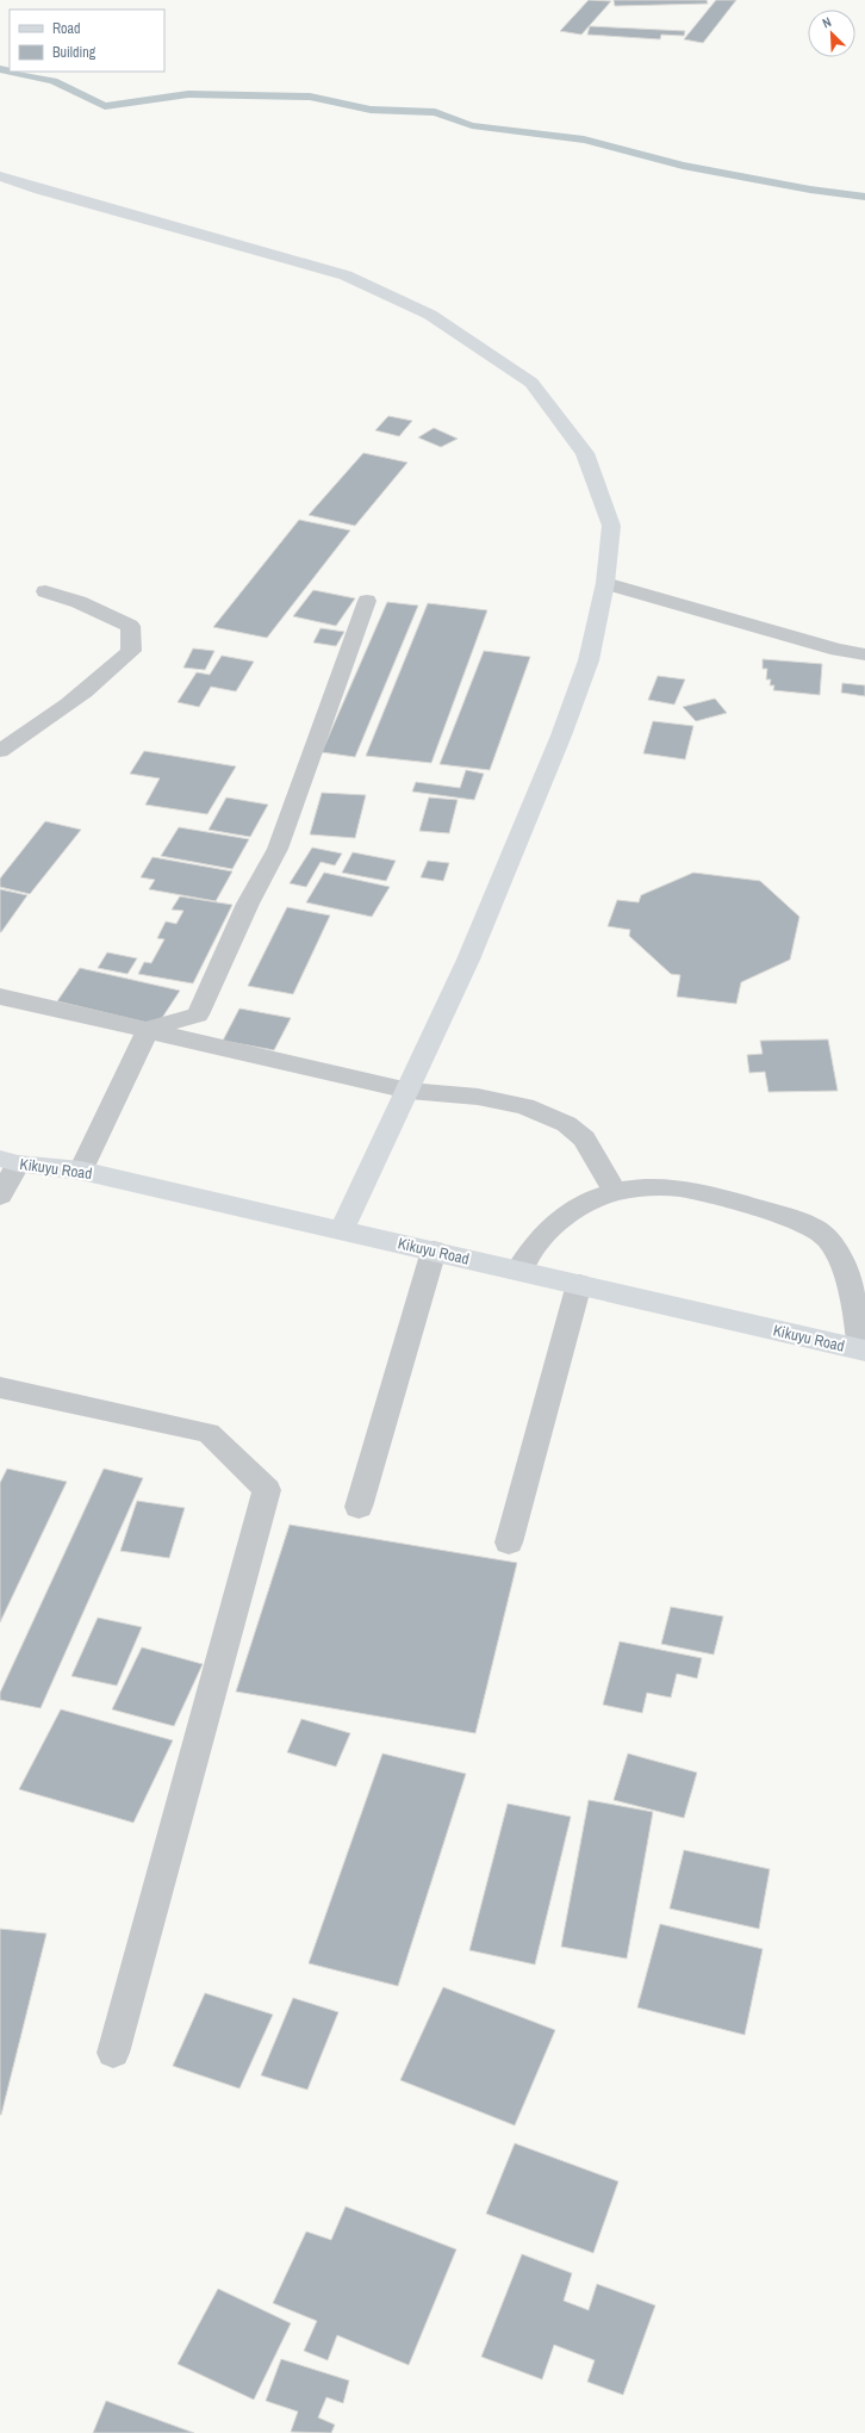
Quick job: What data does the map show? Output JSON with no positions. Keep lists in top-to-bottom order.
{
  "streets": {
    "main road": ["Kikuyu Road"]
  },
  "legend": ["Road", "Building"],
  "north": "top left"
}
